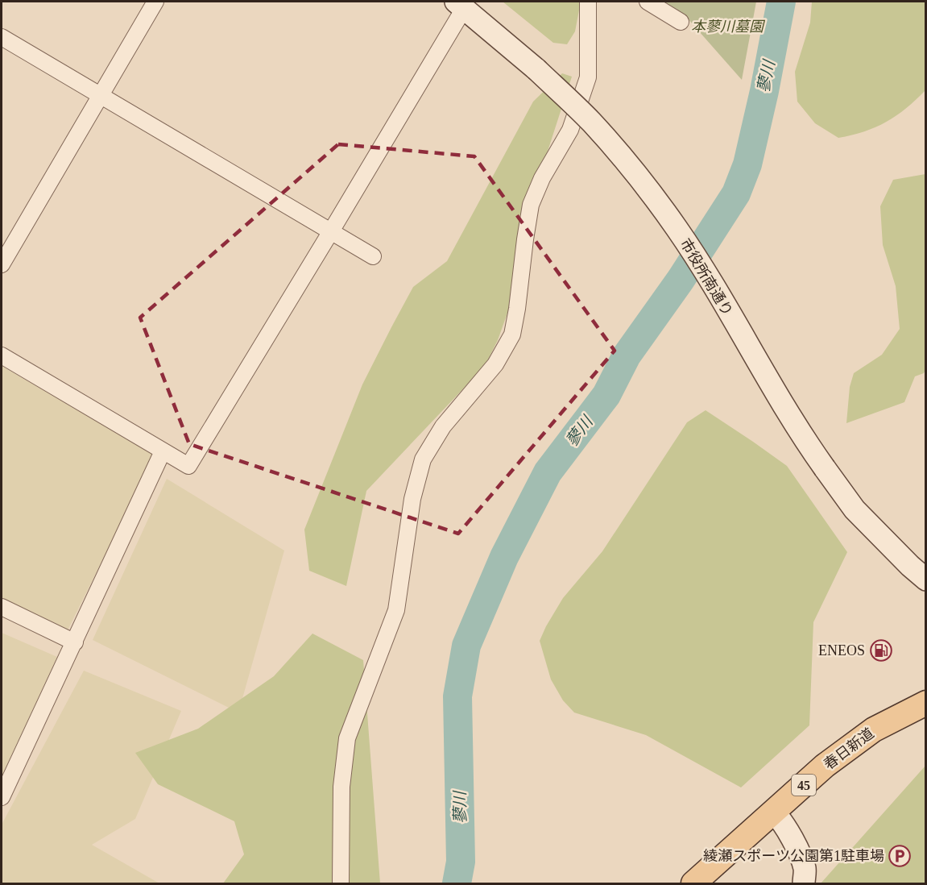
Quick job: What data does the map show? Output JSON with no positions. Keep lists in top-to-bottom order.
{
  "streets": {
    "main road": ["春日新道", "45"],
    "street": ["市役所南通り"]
  },
  "water": ["蓼川"],
  "parks": ["本蓼川墓園"],
  "places": {
    "fuel station": ["ENEOS"],
    "parking": ["綾瀬スポーツ公園第1駐車場"]
  }
}
